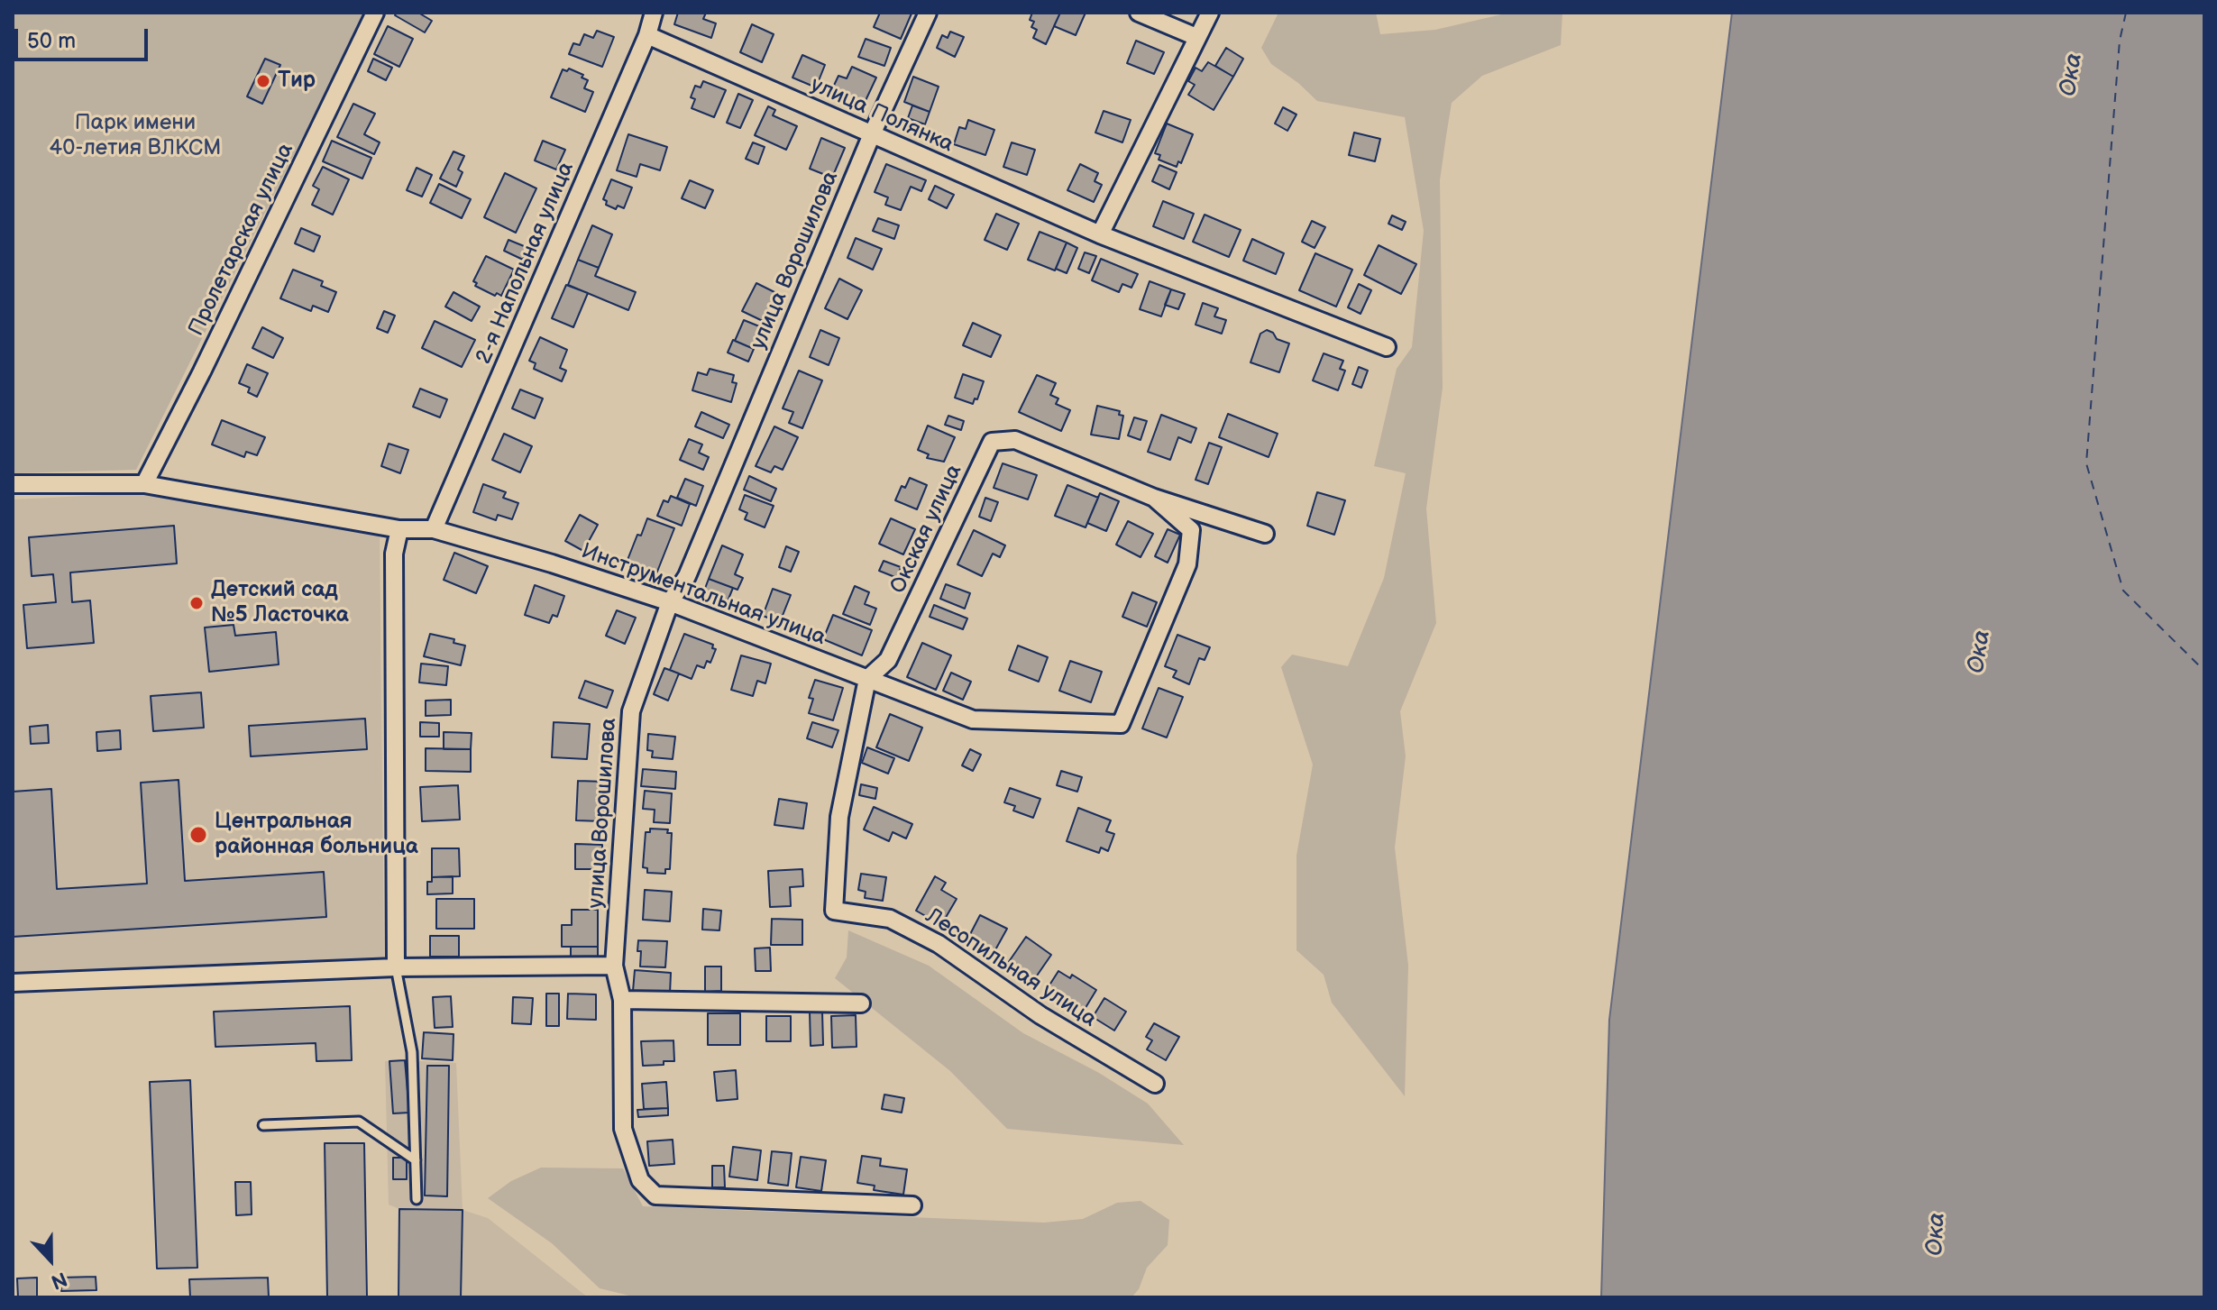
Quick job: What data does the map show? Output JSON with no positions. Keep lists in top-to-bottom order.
{
  "streets": {
    "street": [
      "улица Полянка",
      "Пролетарская улица",
      "улица Ворошилова",
      "2-я Напольная улица",
      "Окская улица",
      "Инструментальная улица",
      "Лесопильная улица"
    ]
  },
  "crossings": [
    ["улица Полянка", "улица Ворошилова"],
    ["улица Полянка", "2-я Напольная улица"],
    ["Пролетарская улица", "Инструментальная улица"],
    ["улица Ворошилова", "Инструментальная улица"],
    ["2-я Напольная улица", "Инструментальная улица"],
    ["Окская улица", "Инструментальная улица"],
    ["Окская улица", "Лесопильная улица"],
    ["Инструментальная улица", "Лесопильная улица"]
  ],
  "water": ["Ока"],
  "parks": ["Парк имени 40-летия ВЛКСМ"],
  "places": ["Тир", "Детский сад №5 Ласточка", "Центральная районная больница"],
  "scale_bar": "50 m",
  "north": "bottom"
}
